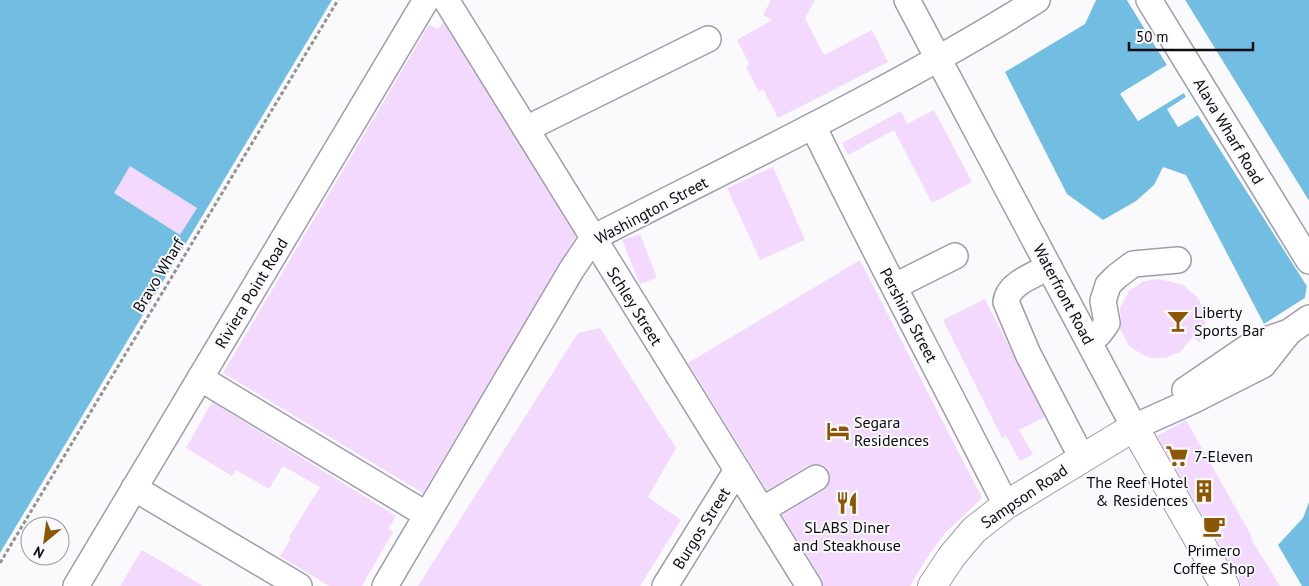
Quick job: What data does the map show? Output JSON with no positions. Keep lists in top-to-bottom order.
{
  "streets": {
    "main road": ["Waterfront Road", "Sampson Road"],
    "street": [
      "Alava Wharf Road",
      "Washington Street",
      "Riviera Point Road",
      "Schley Street",
      "Pershing Street",
      "Burgos Street"
    ],
    "path": ["Bravo Wharf"]
  },
  "crossings": [
    ["Washington Street", "Waterfront Road"],
    ["Washington Street", "Schley Street"],
    ["Washington Street", "Pershing Street"],
    ["Waterfront Road", "Sampson Road"],
    ["Schley Street", "Burgos Street"],
    ["Pershing Street", "Sampson Road"]
  ],
  "places": {
    "bar": ["Liberty Sports Bar"],
    "hotel": ["Segara Residences"],
    "supermarket": ["7-Eleven"],
    "building": ["The Reef Hotel & Residences"],
    "restaurant": ["SLABS Diner and Steakhouse"],
    "cafe": ["Primero Coffee Shop"]
  },
  "scale_bar": "50 m",
  "north": "bottom left"
}
